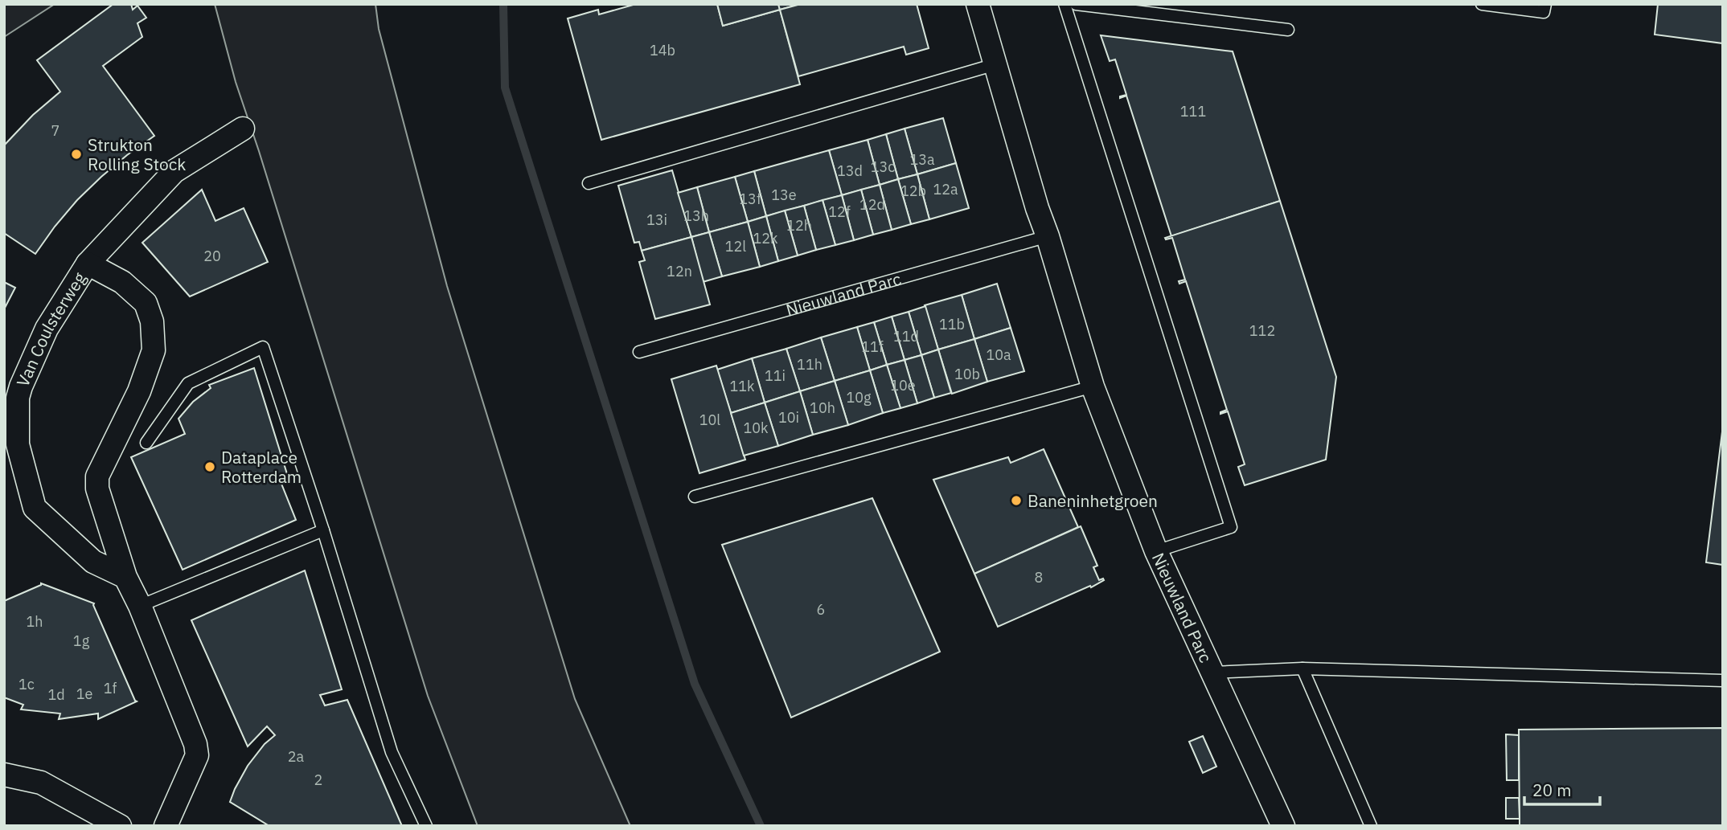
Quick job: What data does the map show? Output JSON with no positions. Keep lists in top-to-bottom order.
{
  "streets": {
    "street": ["Nieuwland Parc", "Van Coulsterweg"]
  },
  "places": ["Strukton Rolling Stock", "Dataplace Rotterdam", "Baneninhetgroen"],
  "house_numbers": [
    "14b",
    "111",
    "7",
    "13a",
    "13c",
    "13d",
    "12a",
    "12b",
    "13e",
    "13f",
    "12d",
    "12f",
    "13h",
    "13i",
    "12h",
    "12k",
    "12l",
    "20",
    "12n",
    "11b",
    "112",
    "11d",
    "11f",
    "10a",
    "11h",
    "10b",
    "11i",
    "10e",
    "11k",
    "10g",
    "10h",
    "10i",
    "10l",
    "10k",
    "8",
    "6",
    "1h",
    "1g",
    "1c",
    "1f",
    "1e",
    "1d",
    "2a",
    "2"
  ],
  "scale_bar": "20 m"
}
